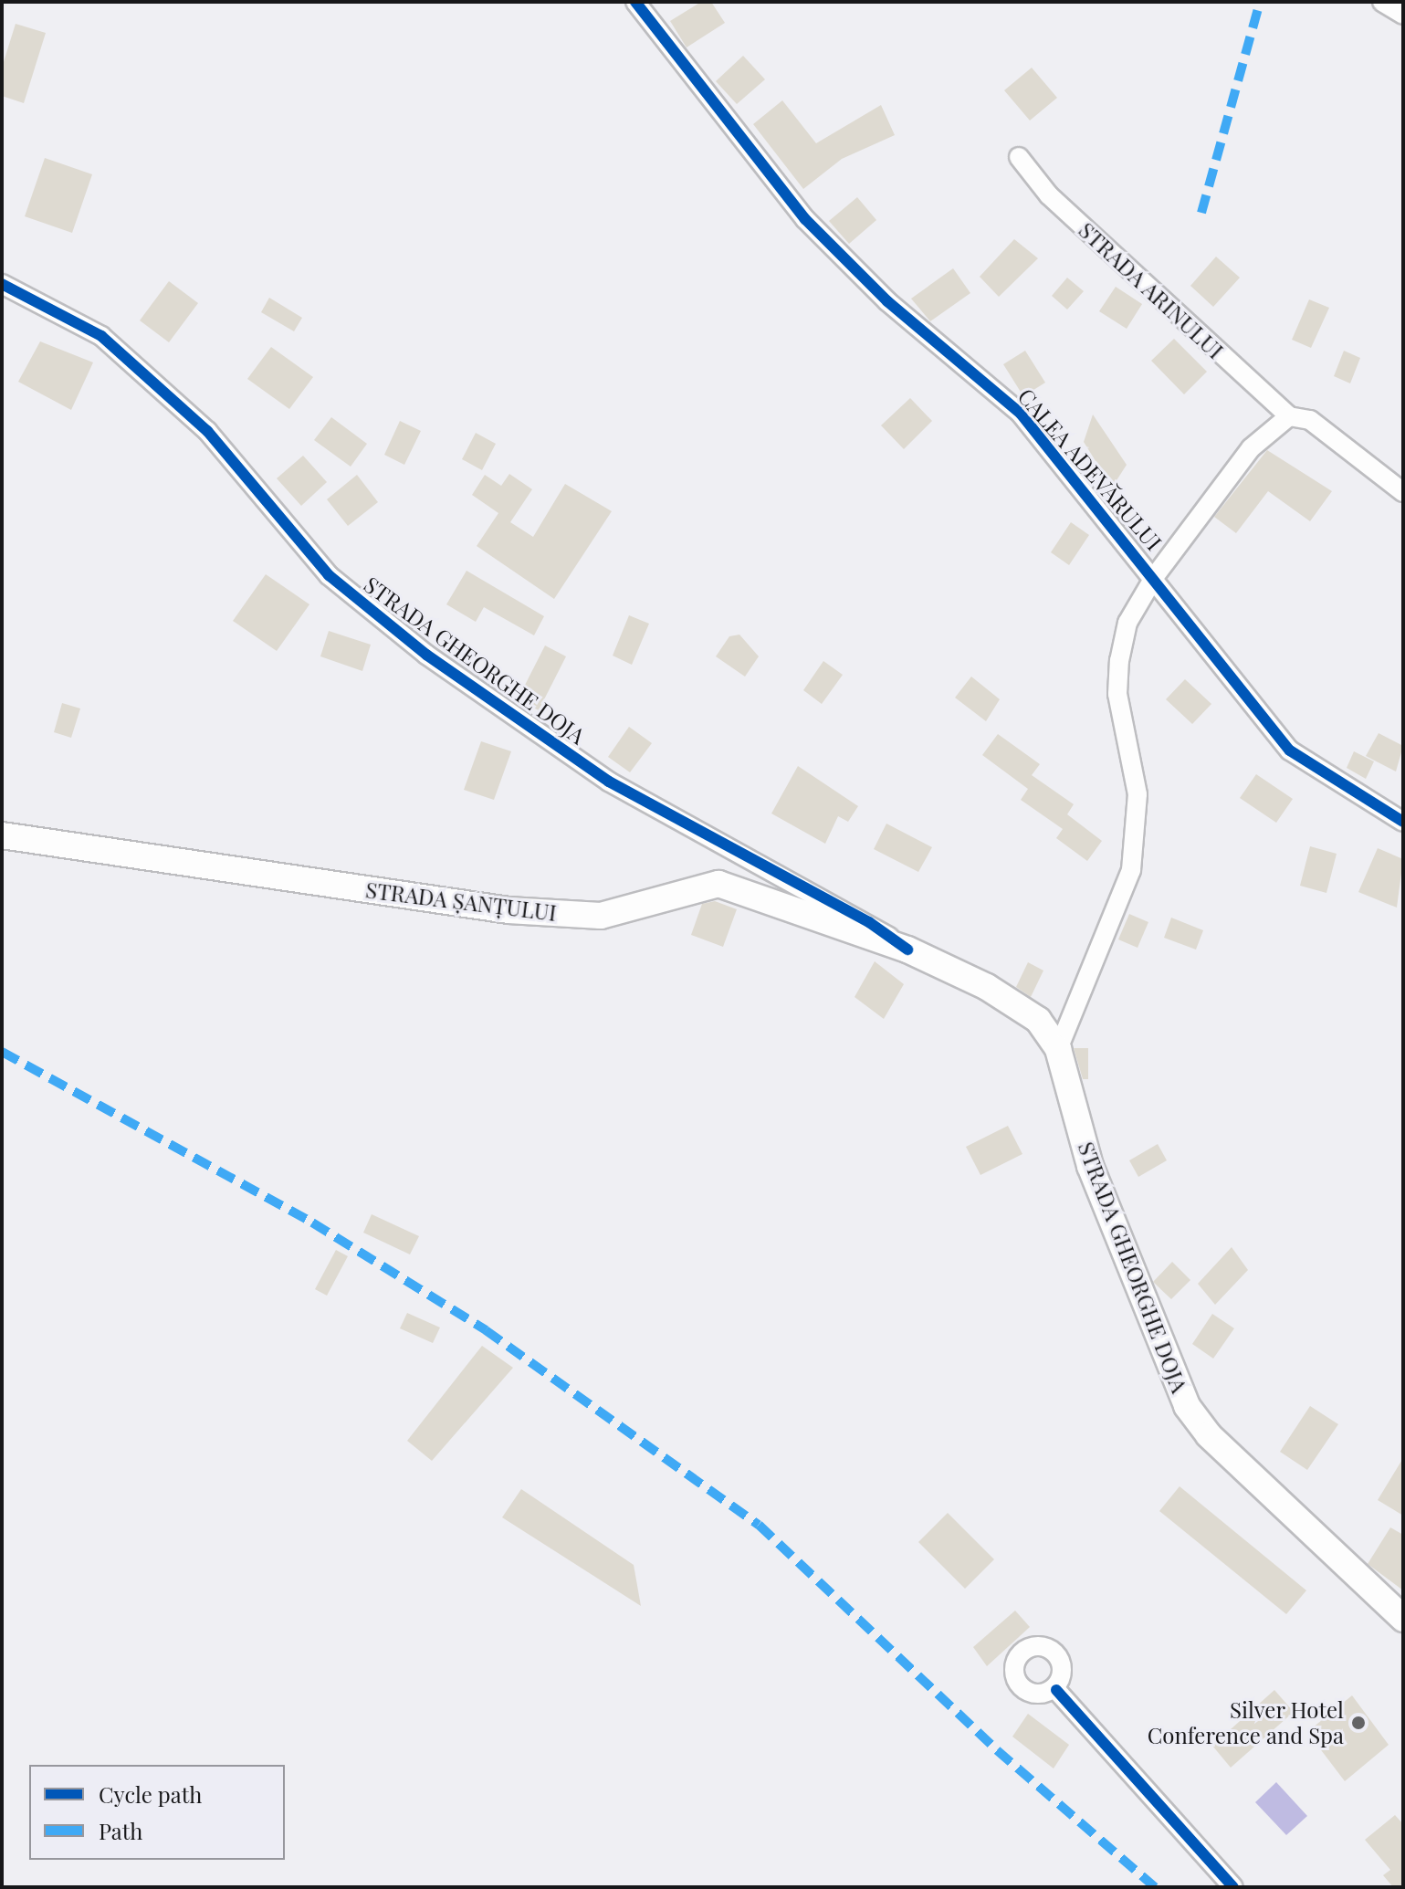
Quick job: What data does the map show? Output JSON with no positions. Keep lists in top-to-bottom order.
{
  "streets": {
    "main road": ["STRADA GHEORGHE DOJA", "STRADA ȘANȚULUI"],
    "street": ["STRADA ARINULUI", "CALEA ADEVĂRULUI"]
  },
  "crossings": [
    ["STRADA GHEORGHE DOJA", "STRADA ȘANȚULUI"]
  ],
  "places": ["Silver Hotel Conference and Spa"],
  "legend": ["Cycle path", "Path"]
}
